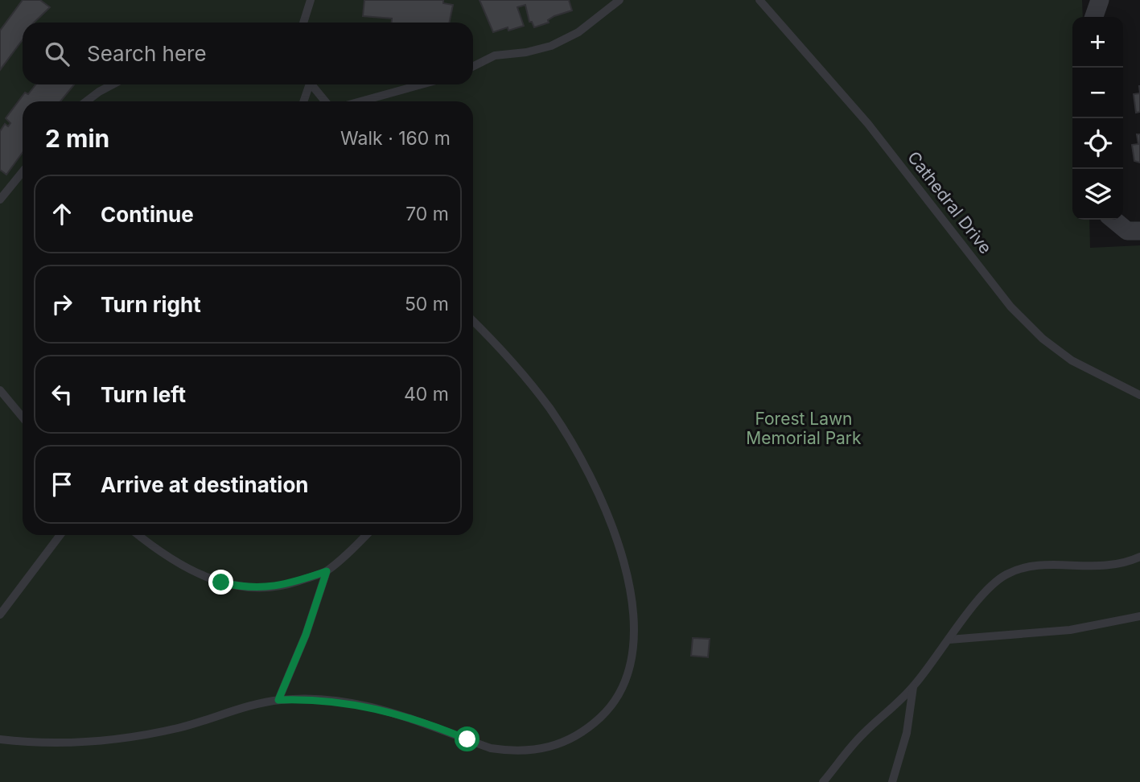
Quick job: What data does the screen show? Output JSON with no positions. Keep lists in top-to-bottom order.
{
  "streets": {
    "lane": ["Cathedral Drive"]
  },
  "parks": ["Forest Lawn Memorial Park"],
  "page": {
    "map_buttons": ["+", "−"],
    "search": "Search here",
    "heading": ["2 min", "Walk · 160 m"],
    "list": [
      ["Continue", "70 m"],
      ["Turn right", "50 m"],
      ["Turn left", "40 m"],
      "Arrive at destination"
    ]
  }
}
